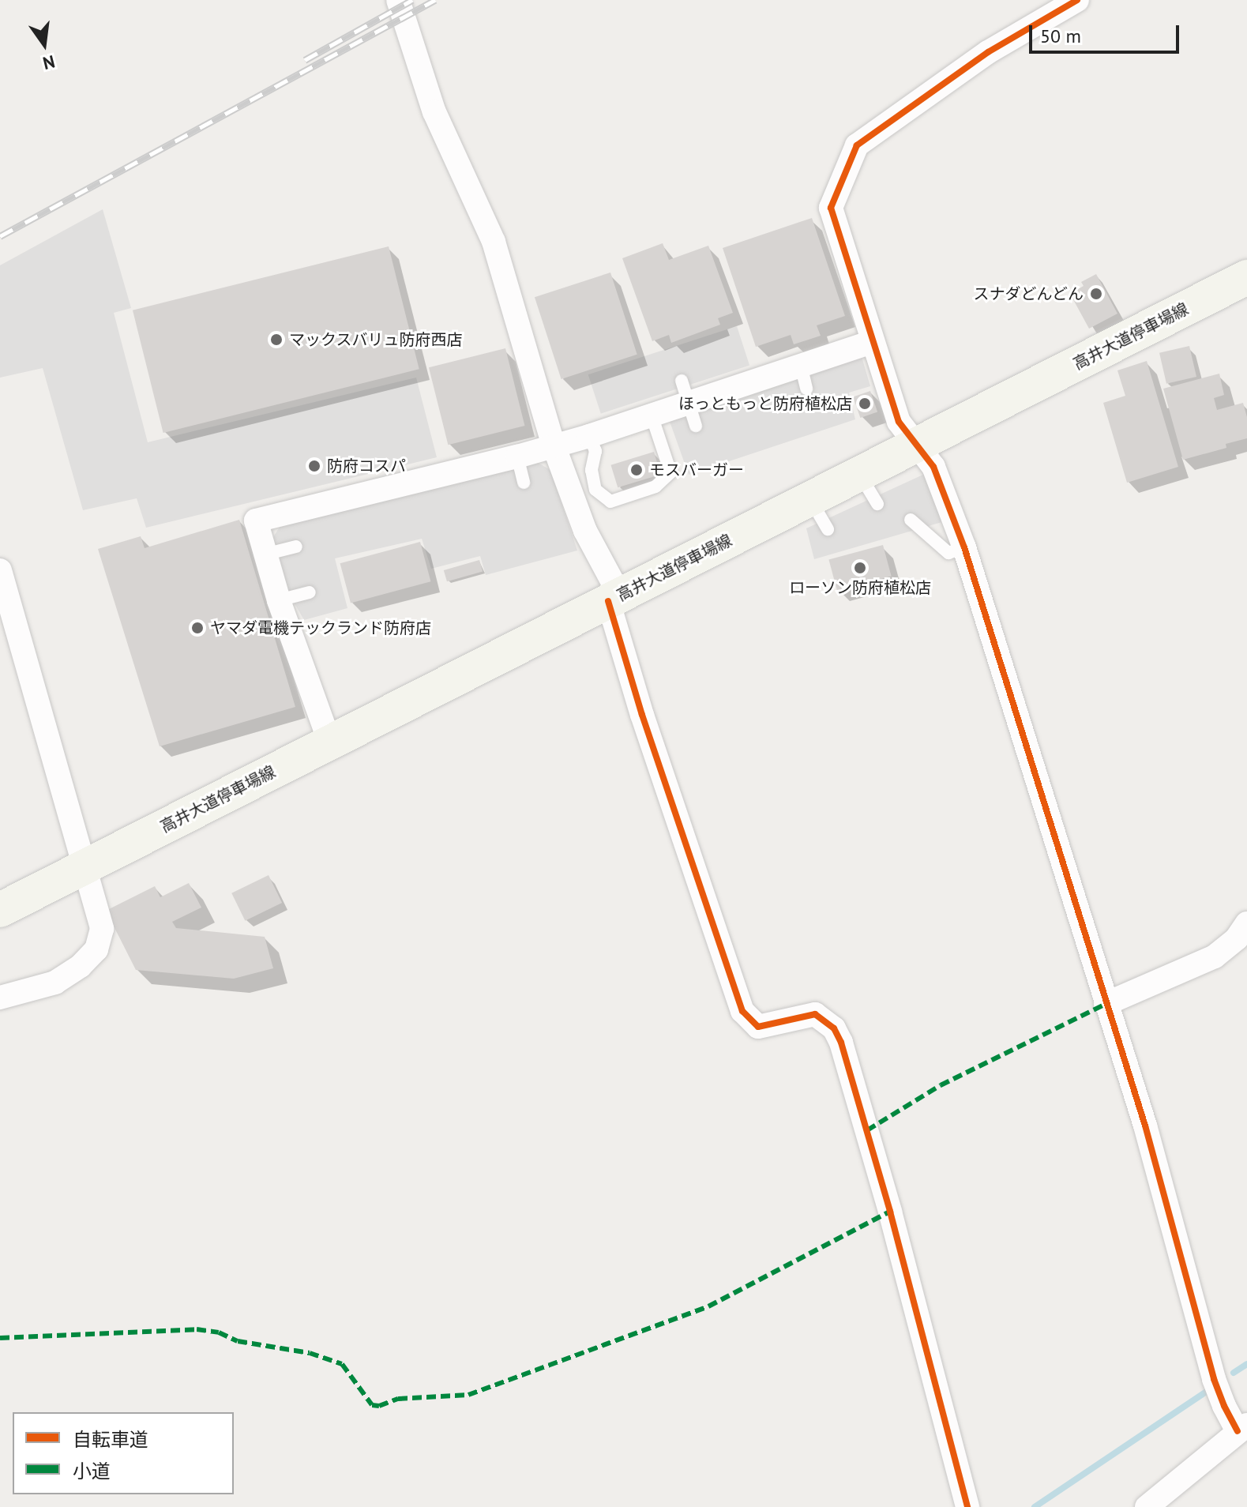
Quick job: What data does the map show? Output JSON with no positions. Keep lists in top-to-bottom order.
{
  "streets": {
    "main road": ["高井大道停車場線"]
  },
  "places": [
    "スナダどんどん",
    "マックスバリュ防府西店",
    "ほっともっと防府植松店",
    "防府コスパ",
    "モスバーガー",
    "ローソン防府植松店",
    "ヤマダ電機テックランド防府店"
  ],
  "legend": ["自転車道", "小道"],
  "scale_bar": "50 m",
  "north": "bottom"
}
